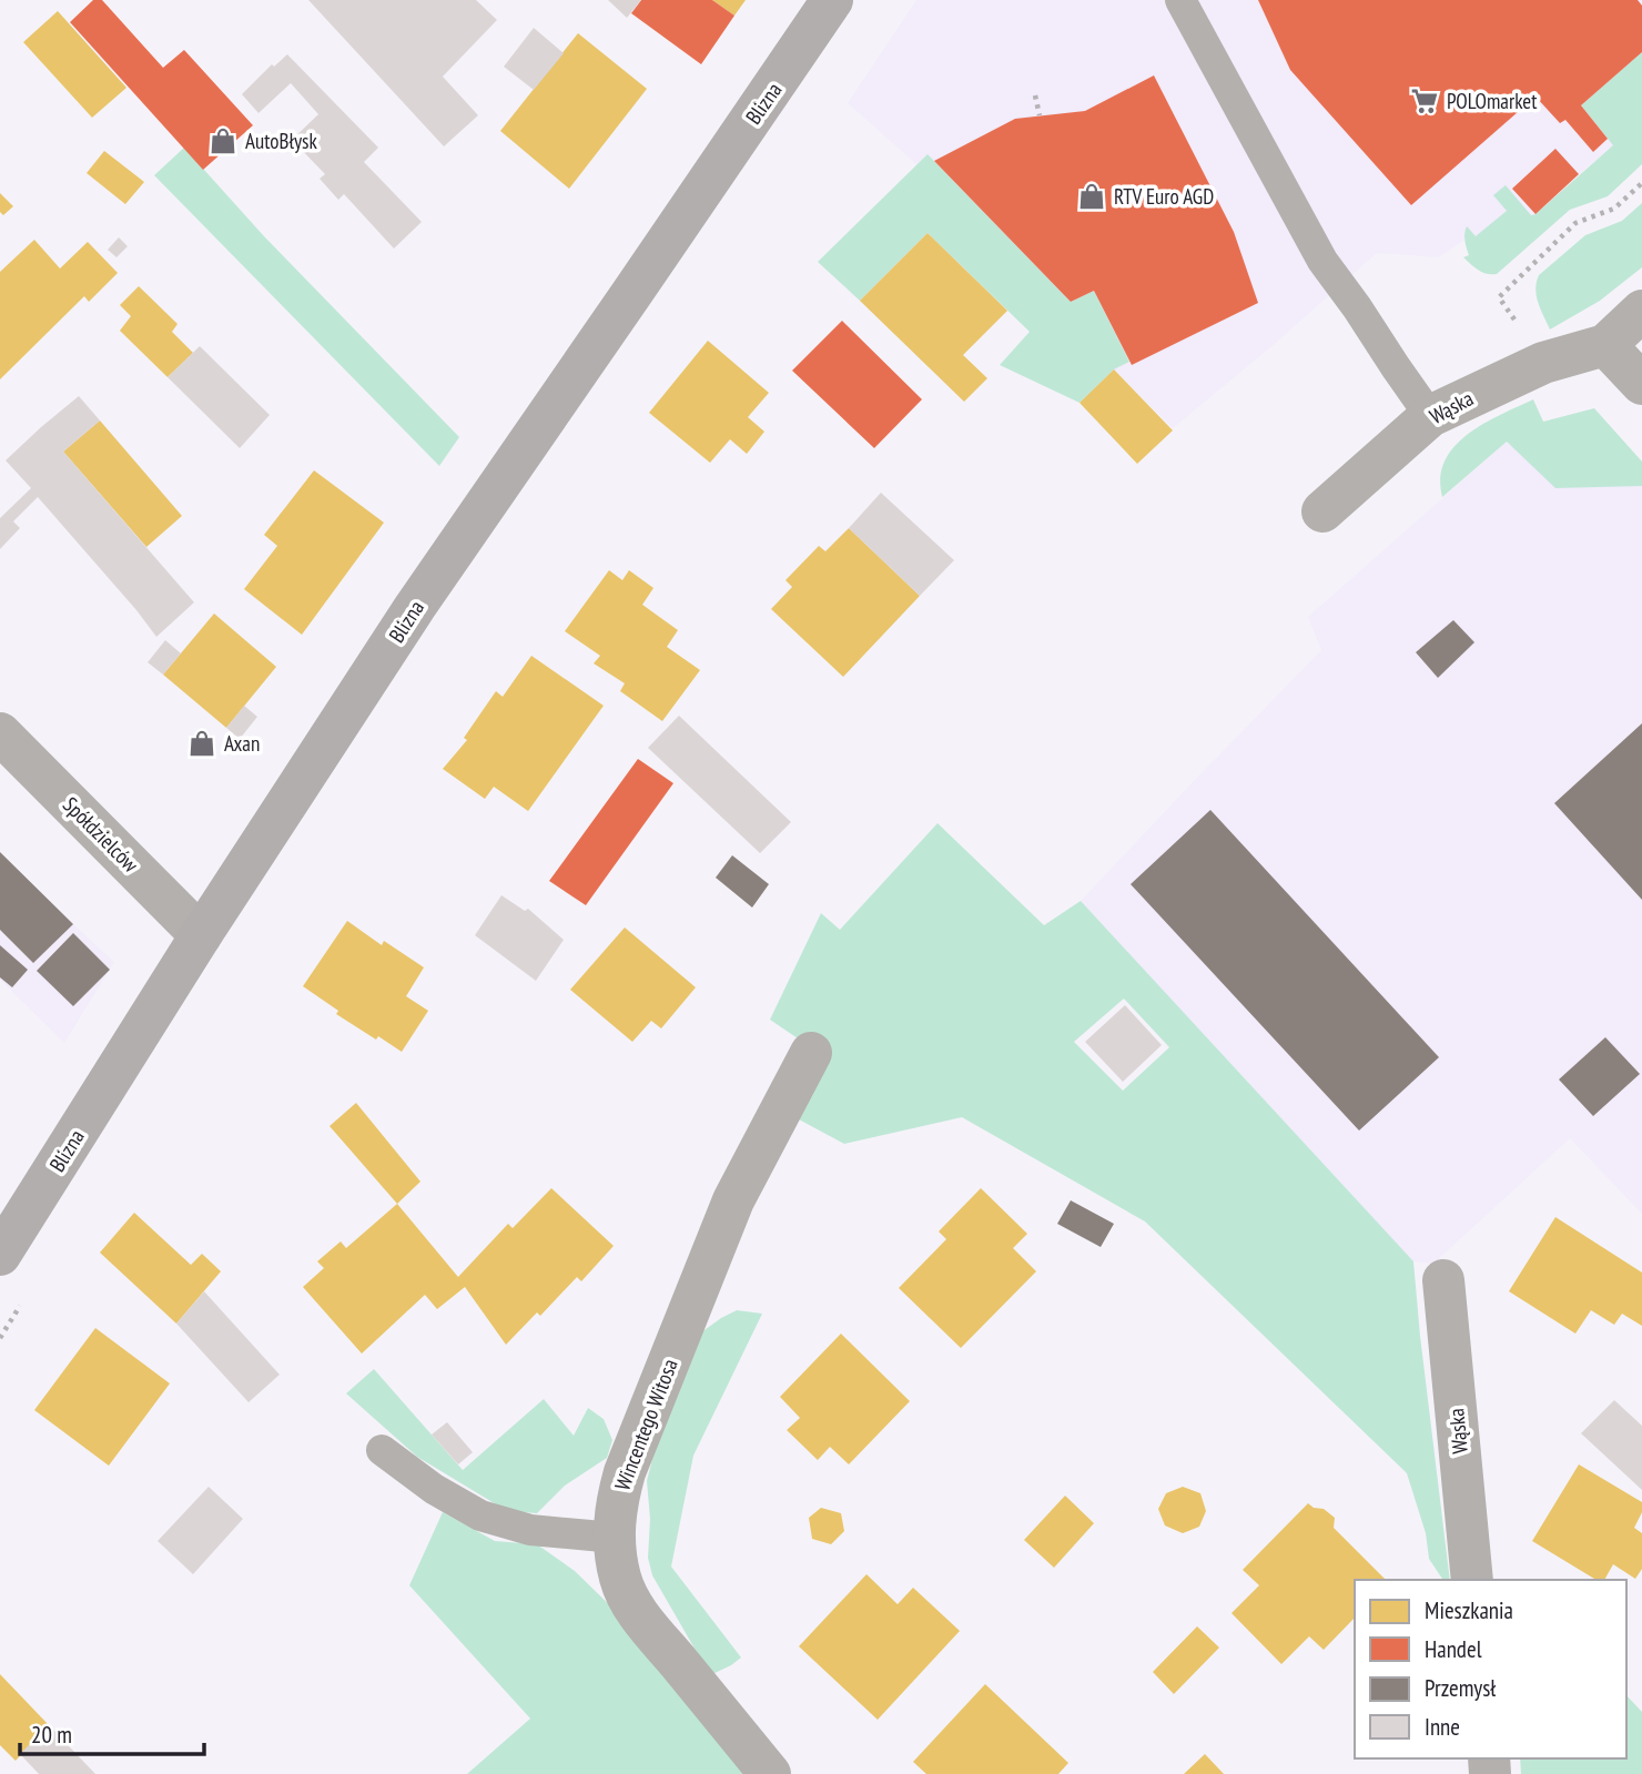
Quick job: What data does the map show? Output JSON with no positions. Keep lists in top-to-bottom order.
{
  "streets": {
    "street": [
      "Blizna",
      "Wąska",
      "Spółdzielców",
      "Wincentego Witosa"
    ]
  },
  "crossings": [
    ["Blizna", "Spółdzielców"]
  ],
  "places": {
    "supermarket": ["POLOmarket"],
    "shop": ["AutoBłysk", "RTV Euro AGD", "Axan"]
  },
  "legend": [
    "Mieszkania",
    "Handel",
    "Przemysł",
    "Inne"
  ],
  "scale_bar": "20 m"
}
